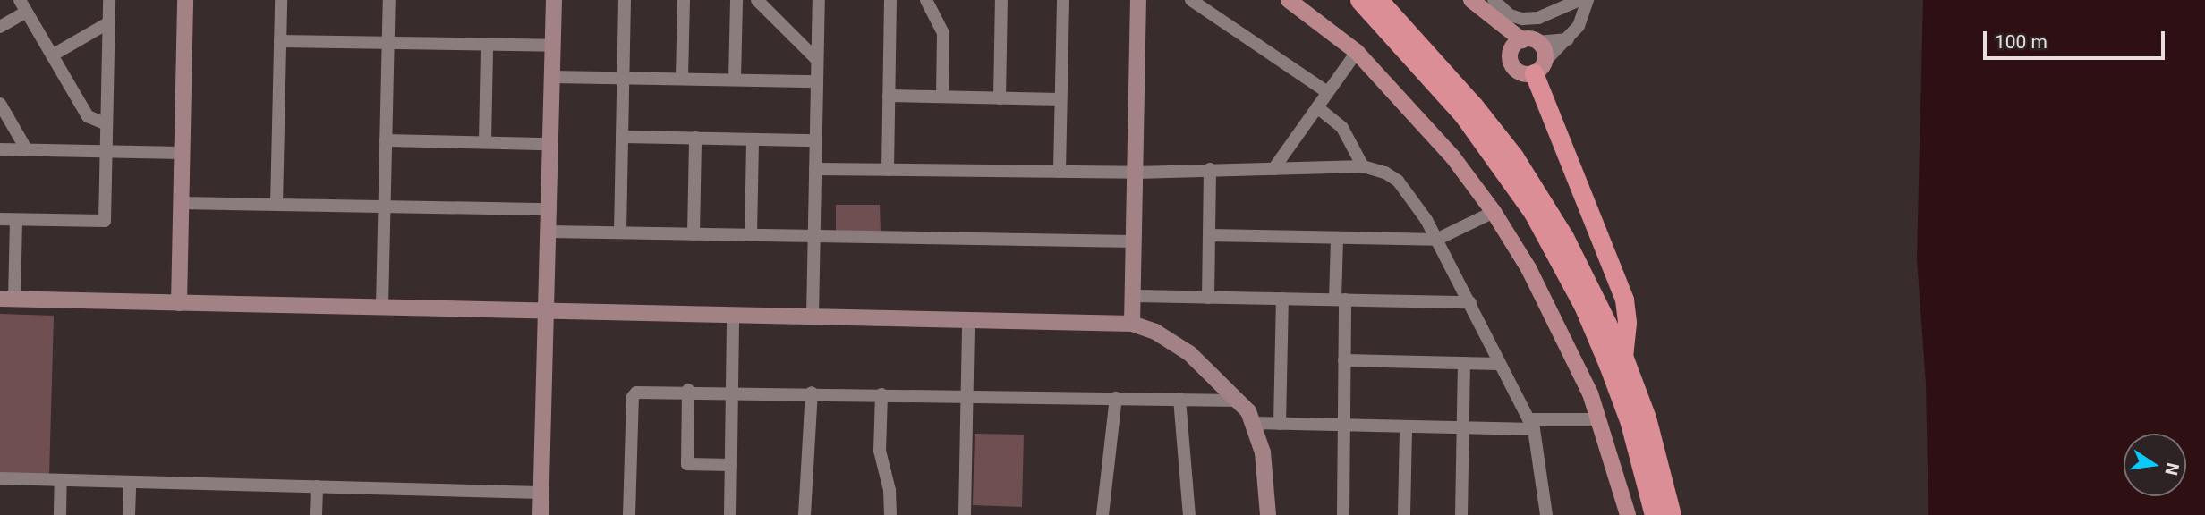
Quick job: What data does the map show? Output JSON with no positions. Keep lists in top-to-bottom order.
{
  "scale_bar": "100 m",
  "north": "right"
}
